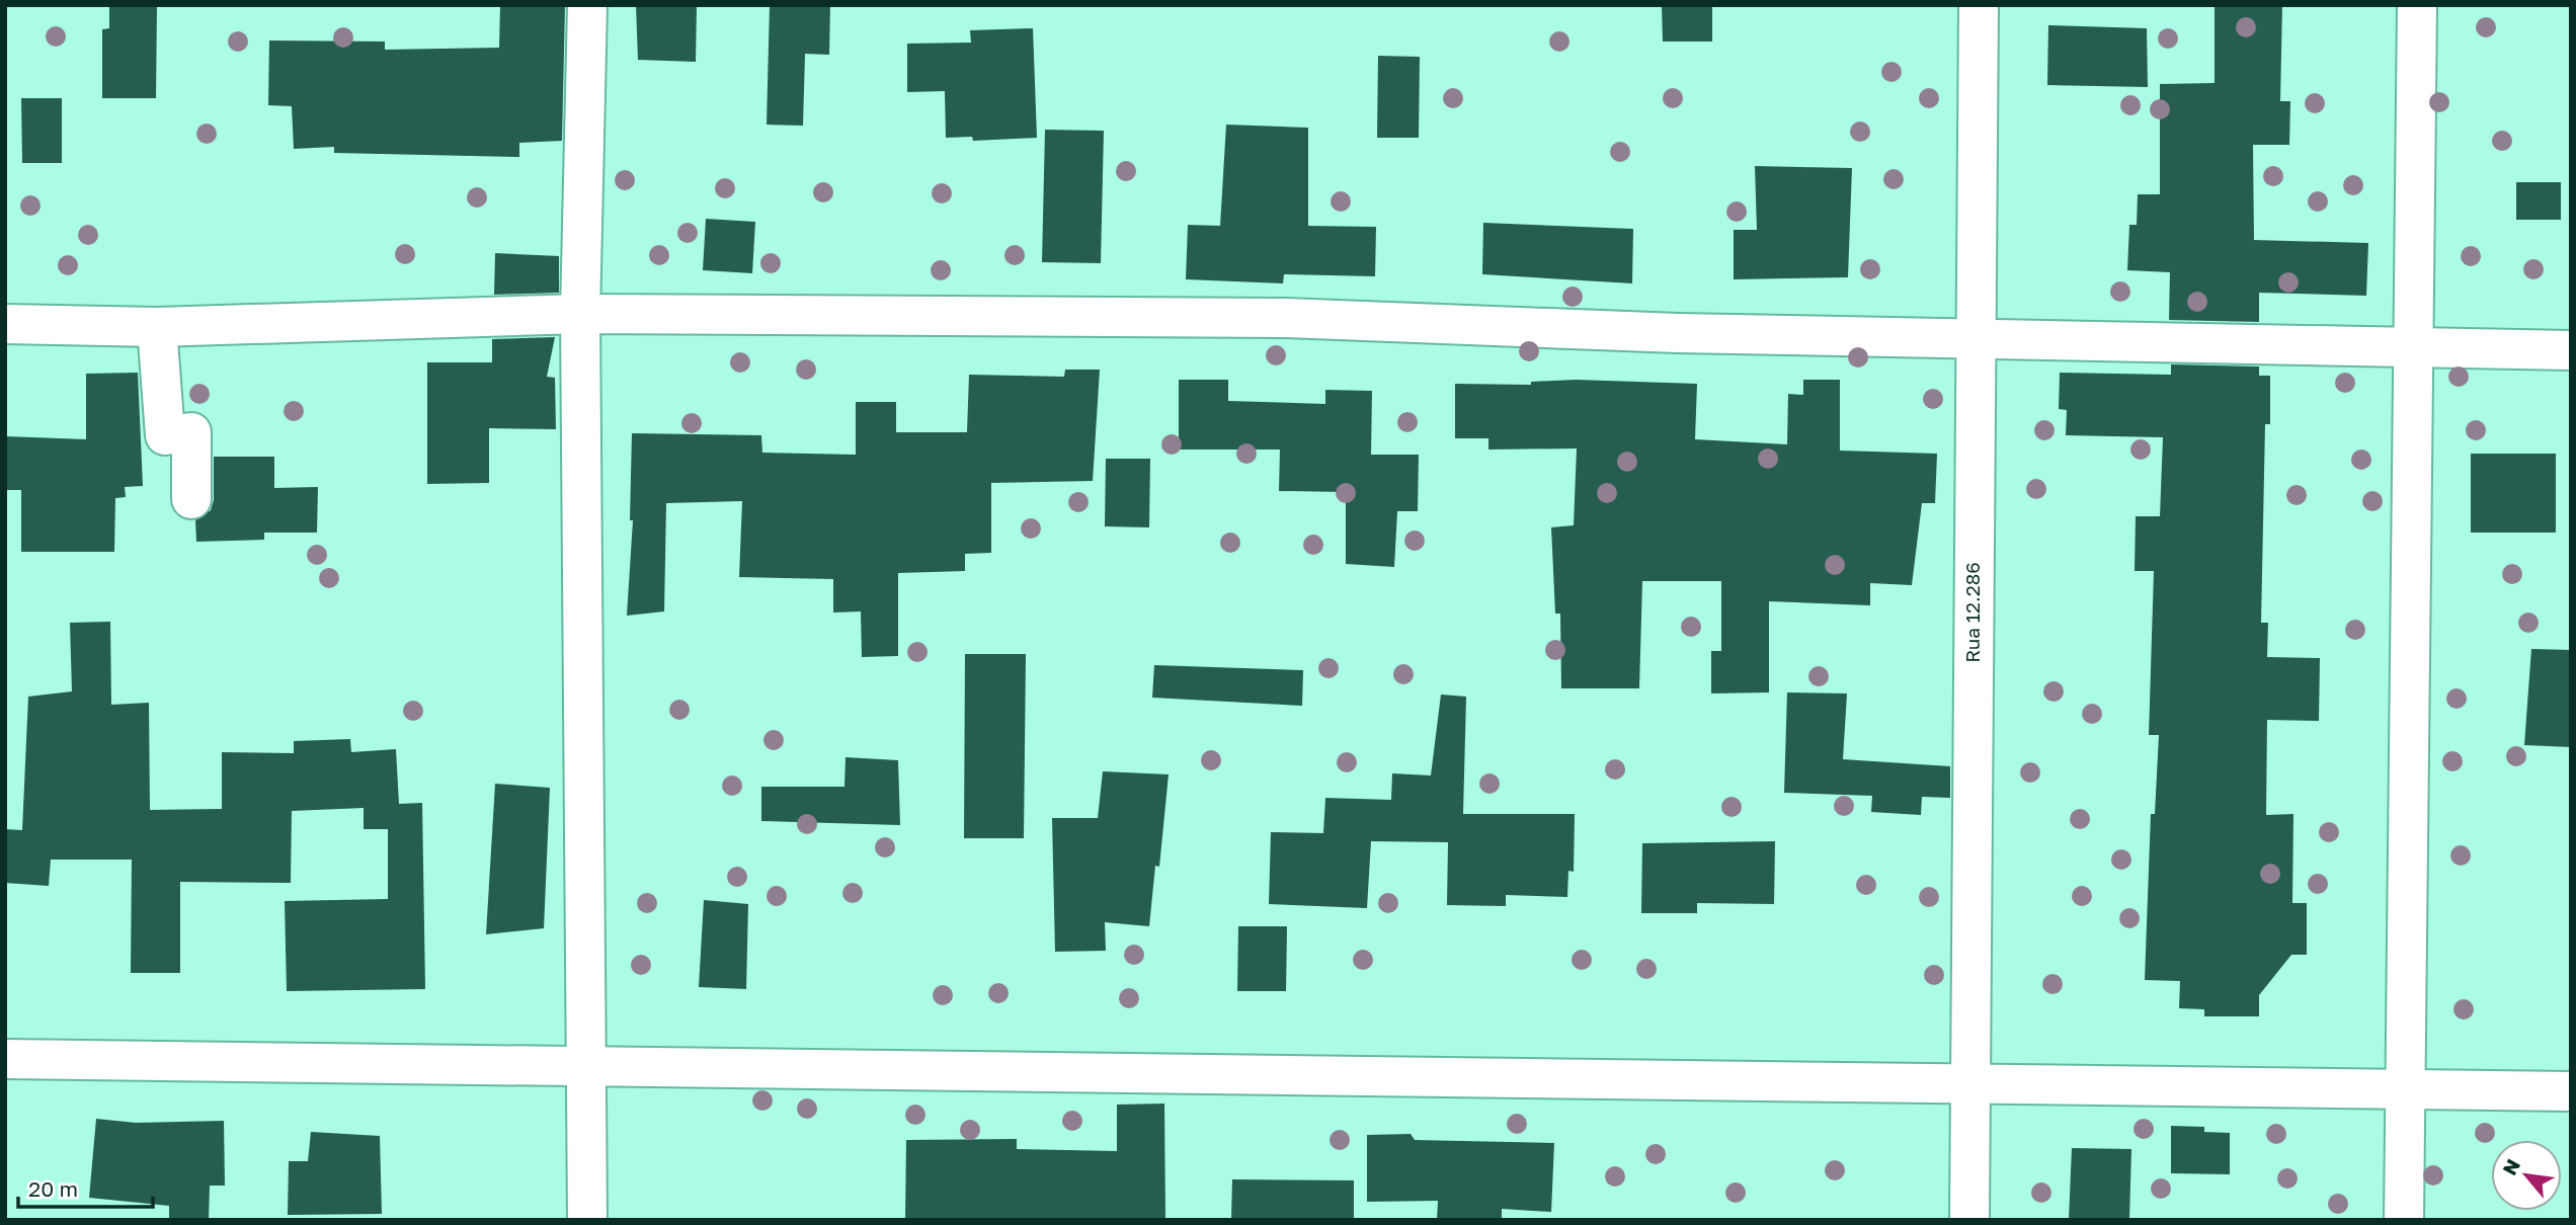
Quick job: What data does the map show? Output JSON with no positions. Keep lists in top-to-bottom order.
{
  "streets": {
    "street": ["Rua 12.286"]
  },
  "scale_bar": "20 m",
  "north": "top left"
}
